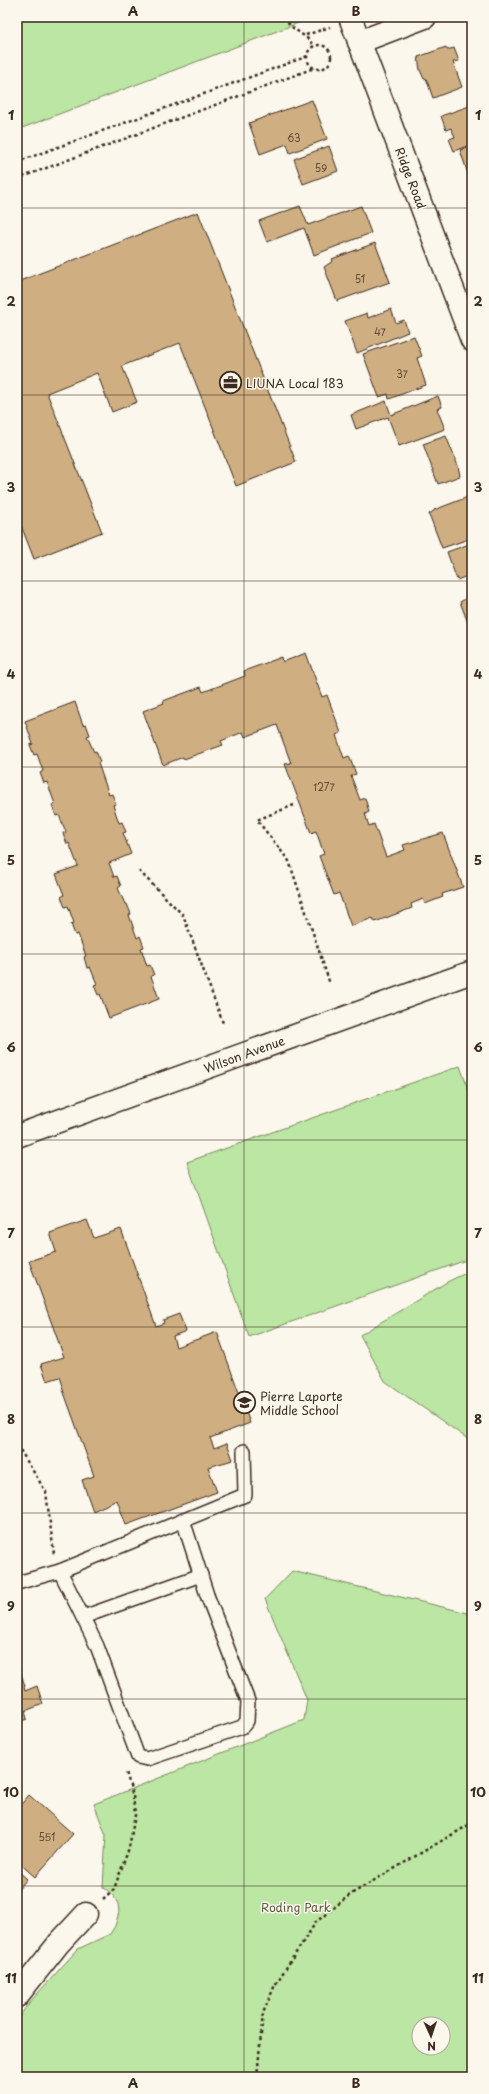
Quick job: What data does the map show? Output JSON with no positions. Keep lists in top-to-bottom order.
{
  "streets": {
    "street": ["Ridge Road", "Wilson Avenue"]
  },
  "parks": ["Roding Park"],
  "places": {
    "office": ["LIUNA Local 183"],
    "school or university": ["Pierre Laporte Middle School"]
  },
  "house_numbers": [
    "63",
    "59",
    "51",
    "47",
    "37",
    "1277",
    "551"
  ],
  "north": "bottom",
  "grid": {
    "columns": ["A", "B"],
    "rows": [
      "1",
      "2",
      "3",
      "4",
      "5",
      "6",
      "7",
      "8",
      "9",
      "10",
      "11"
    ]
  }
}
